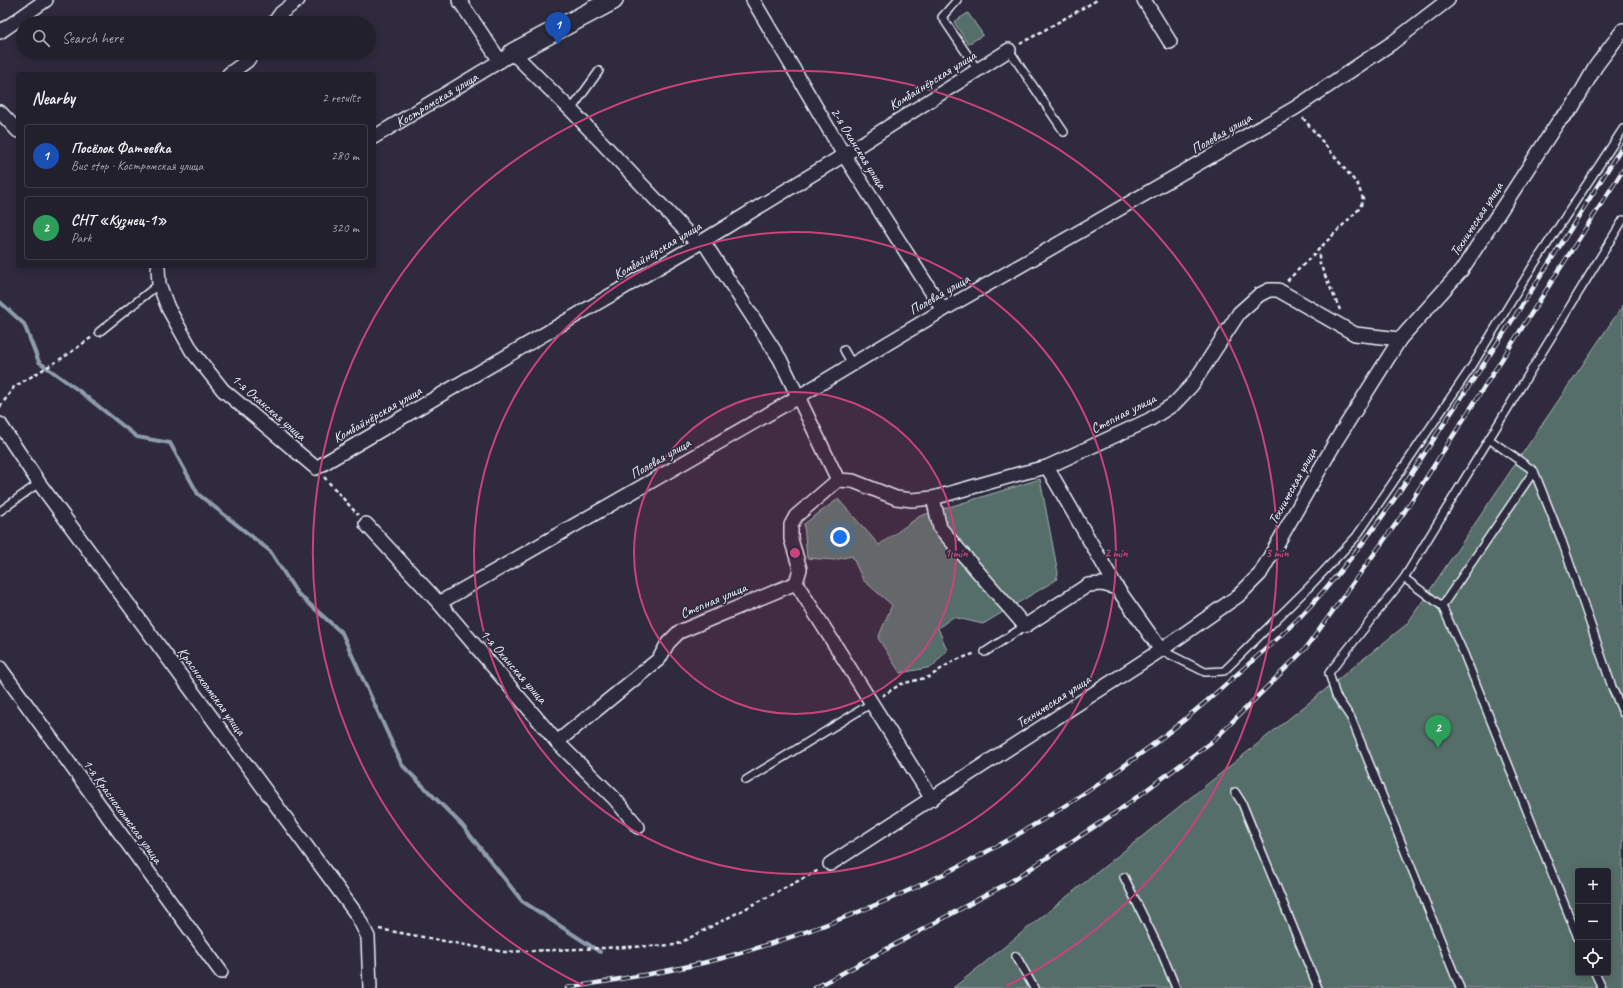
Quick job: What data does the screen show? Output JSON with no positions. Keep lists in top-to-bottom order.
{
  "streets": {
    "street": [
      "Комбайнёрская улица",
      "Костромская улица",
      "Полевая улица",
      "2-я Оханская улица",
      "Техническая улица",
      "1-я Оханская улица",
      "Степная улица",
      "Краснохолмская улица",
      "1-я Краснохолмская улица"
    ]
  },
  "crossings": [
    ["Комбайнёрская улица", "2-я Оханская улица"],
    ["Комбайнёрская улица", "1-я Оханская улица"],
    ["Полевая улица", "2-я Оханская улица"],
    ["Полевая улица", "1-я Оханская улица"],
    ["1-я Оханская улица", "Степная улица"]
  ],
  "page": {
    "pins": ["1", "2"],
    "search": "Search here",
    "heading": ["Nearby", "2 results"],
    "list": [
      {
        "mark": "1",
        "name": "Посёлок Фатеевка",
        "note": "Bus stop · Костромская улица",
        "value": "280 m"
      },
      {
        "mark": "2",
        "name": "СНТ «Кузнец-1»",
        "note": "Park",
        "value": "320 m"
      }
    ],
    "map_buttons": ["+", "−"]
  },
  "rings": ["1 min", "2 min", "3 min"]
}
